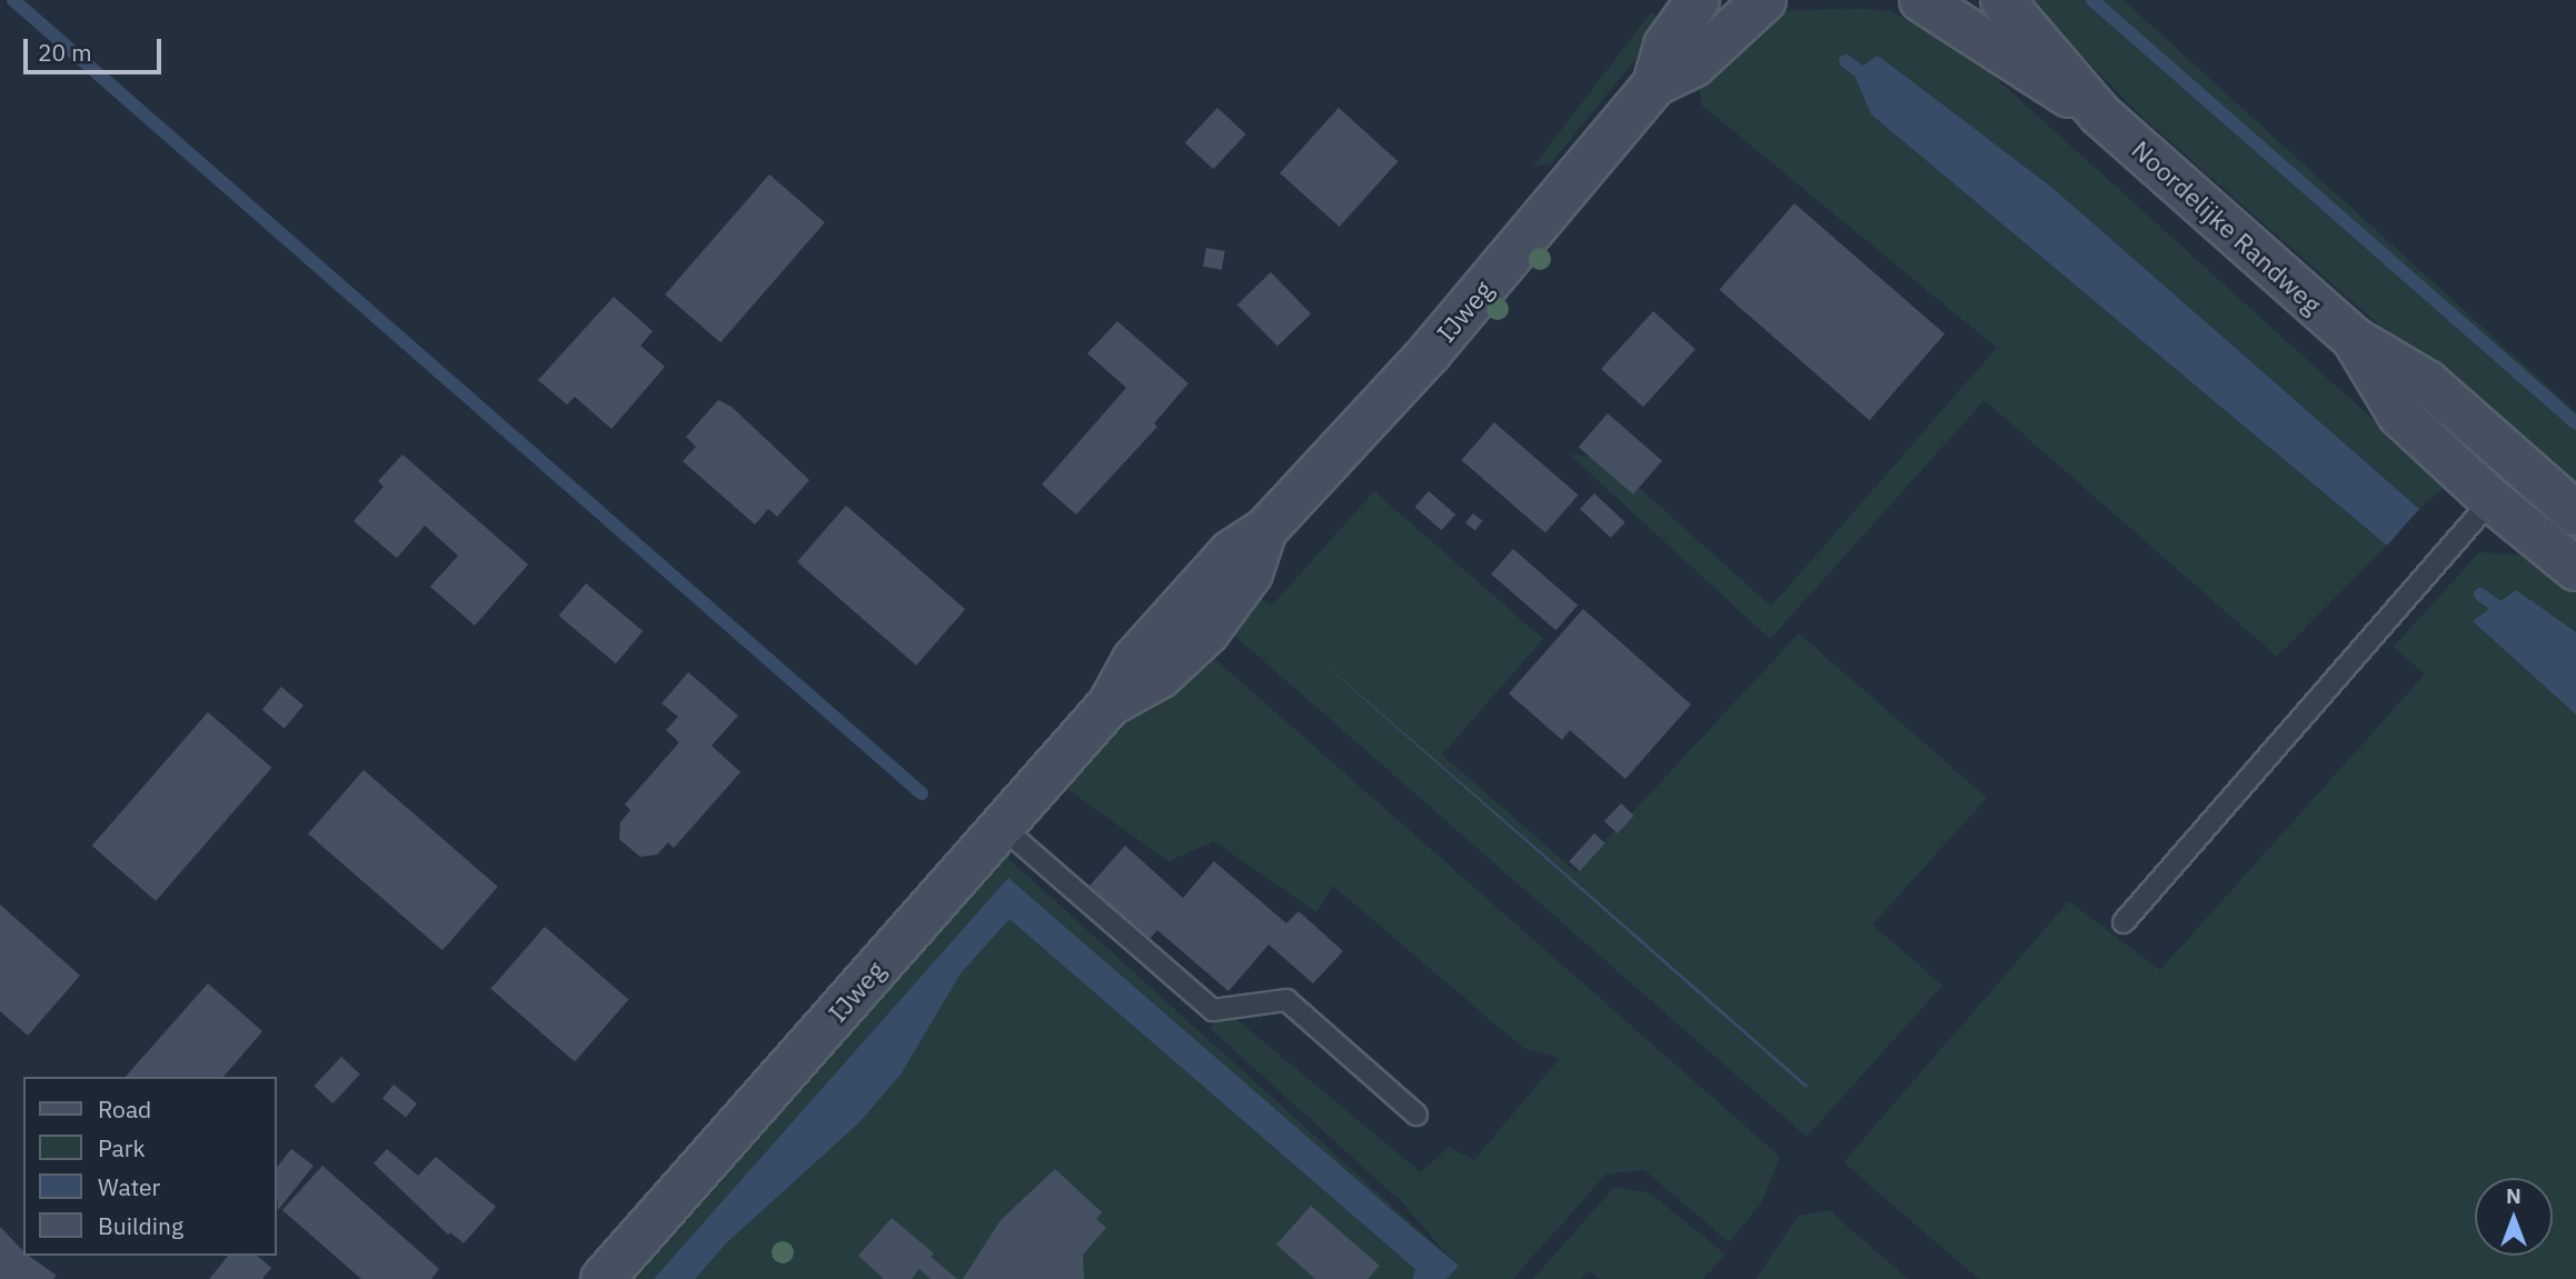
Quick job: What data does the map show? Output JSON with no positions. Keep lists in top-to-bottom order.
{
  "streets": {
    "street": ["Noordelijke Randweg", "IJweg"]
  },
  "legend": [
    "Road",
    "Park",
    "Water",
    "Building"
  ],
  "scale_bar": "20 m",
  "north": "top"
}
